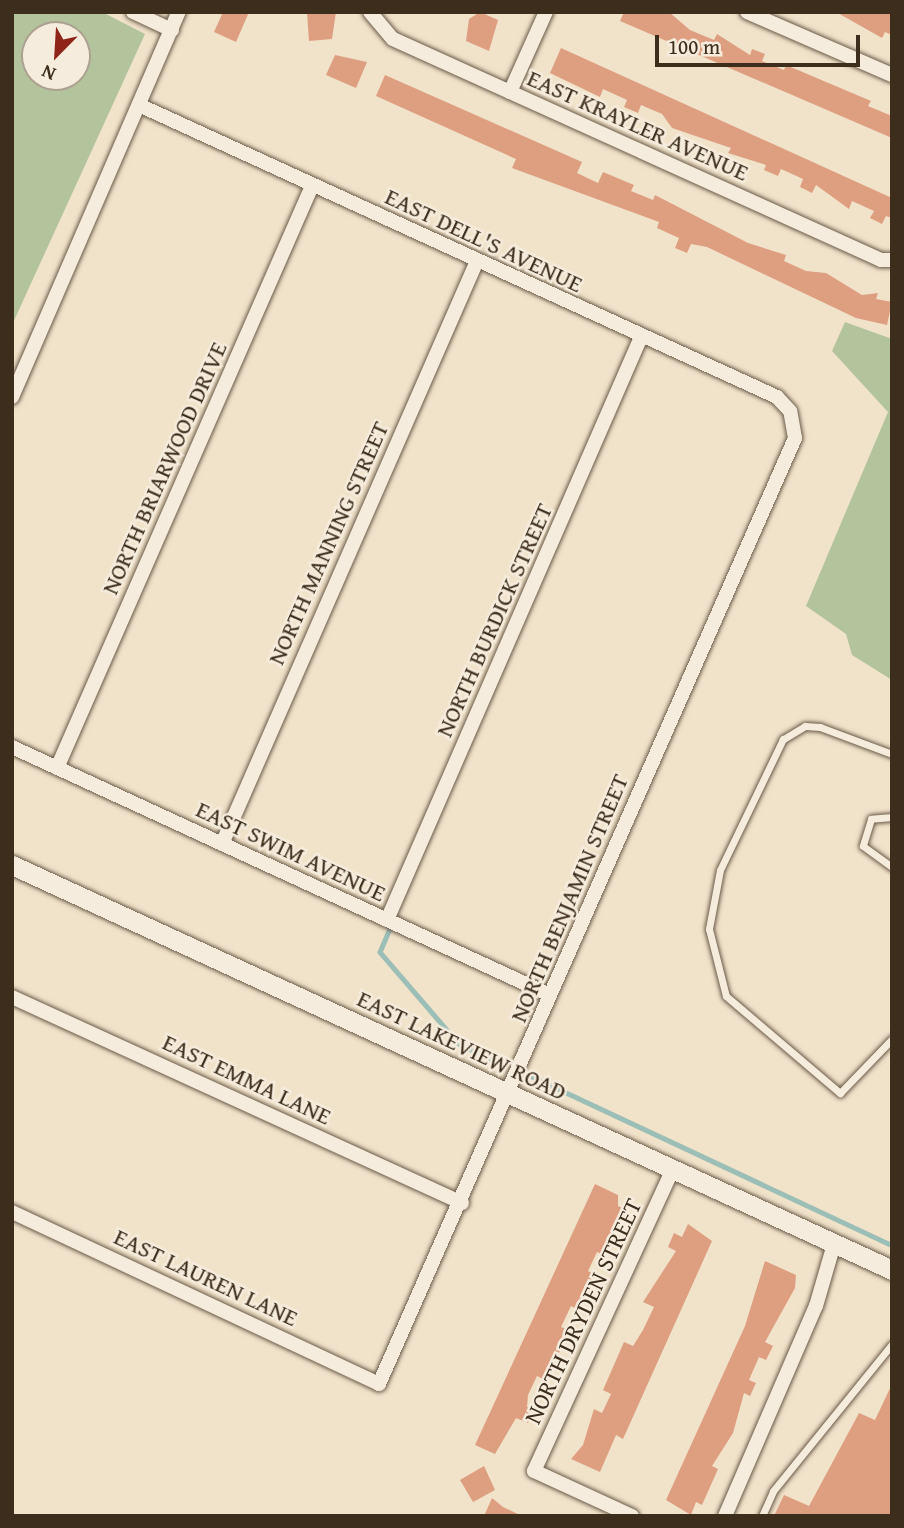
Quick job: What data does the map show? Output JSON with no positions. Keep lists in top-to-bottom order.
{
  "streets": {
    "street": [
      "EAST KRAYLER AVENUE",
      "EAST DELL'S AVENUE",
      "NORTH BRIARWOOD DRIVE",
      "NORTH MANNING STREET",
      "NORTH BURDICK STREET",
      "EAST SWIM AVENUE",
      "NORTH BENJAMIN STREET",
      "EAST LAKEVIEW ROAD",
      "EAST EMMA LANE",
      "EAST LAUREN LANE",
      "NORTH DRYDEN STREET"
    ]
  },
  "crossings": [
    ["EAST DELL'S AVENUE", "NORTH BRIARWOOD DRIVE"],
    ["EAST DELL'S AVENUE", "NORTH MANNING STREET"],
    ["EAST DELL'S AVENUE", "NORTH BURDICK STREET"],
    ["EAST DELL'S AVENUE", "NORTH BENJAMIN STREET"],
    ["NORTH BRIARWOOD DRIVE", "EAST SWIM AVENUE"],
    ["NORTH MANNING STREET", "EAST SWIM AVENUE"],
    ["NORTH BURDICK STREET", "EAST SWIM AVENUE"],
    ["EAST SWIM AVENUE", "NORTH BENJAMIN STREET"],
    ["NORTH BENJAMIN STREET", "EAST LAKEVIEW ROAD"],
    ["NORTH BENJAMIN STREET", "EAST EMMA LANE"],
    ["NORTH BENJAMIN STREET", "EAST LAUREN LANE"],
    ["EAST LAKEVIEW ROAD", "NORTH DRYDEN STREET"]
  ],
  "scale_bar": "100 m",
  "north": "bottom left"
}
